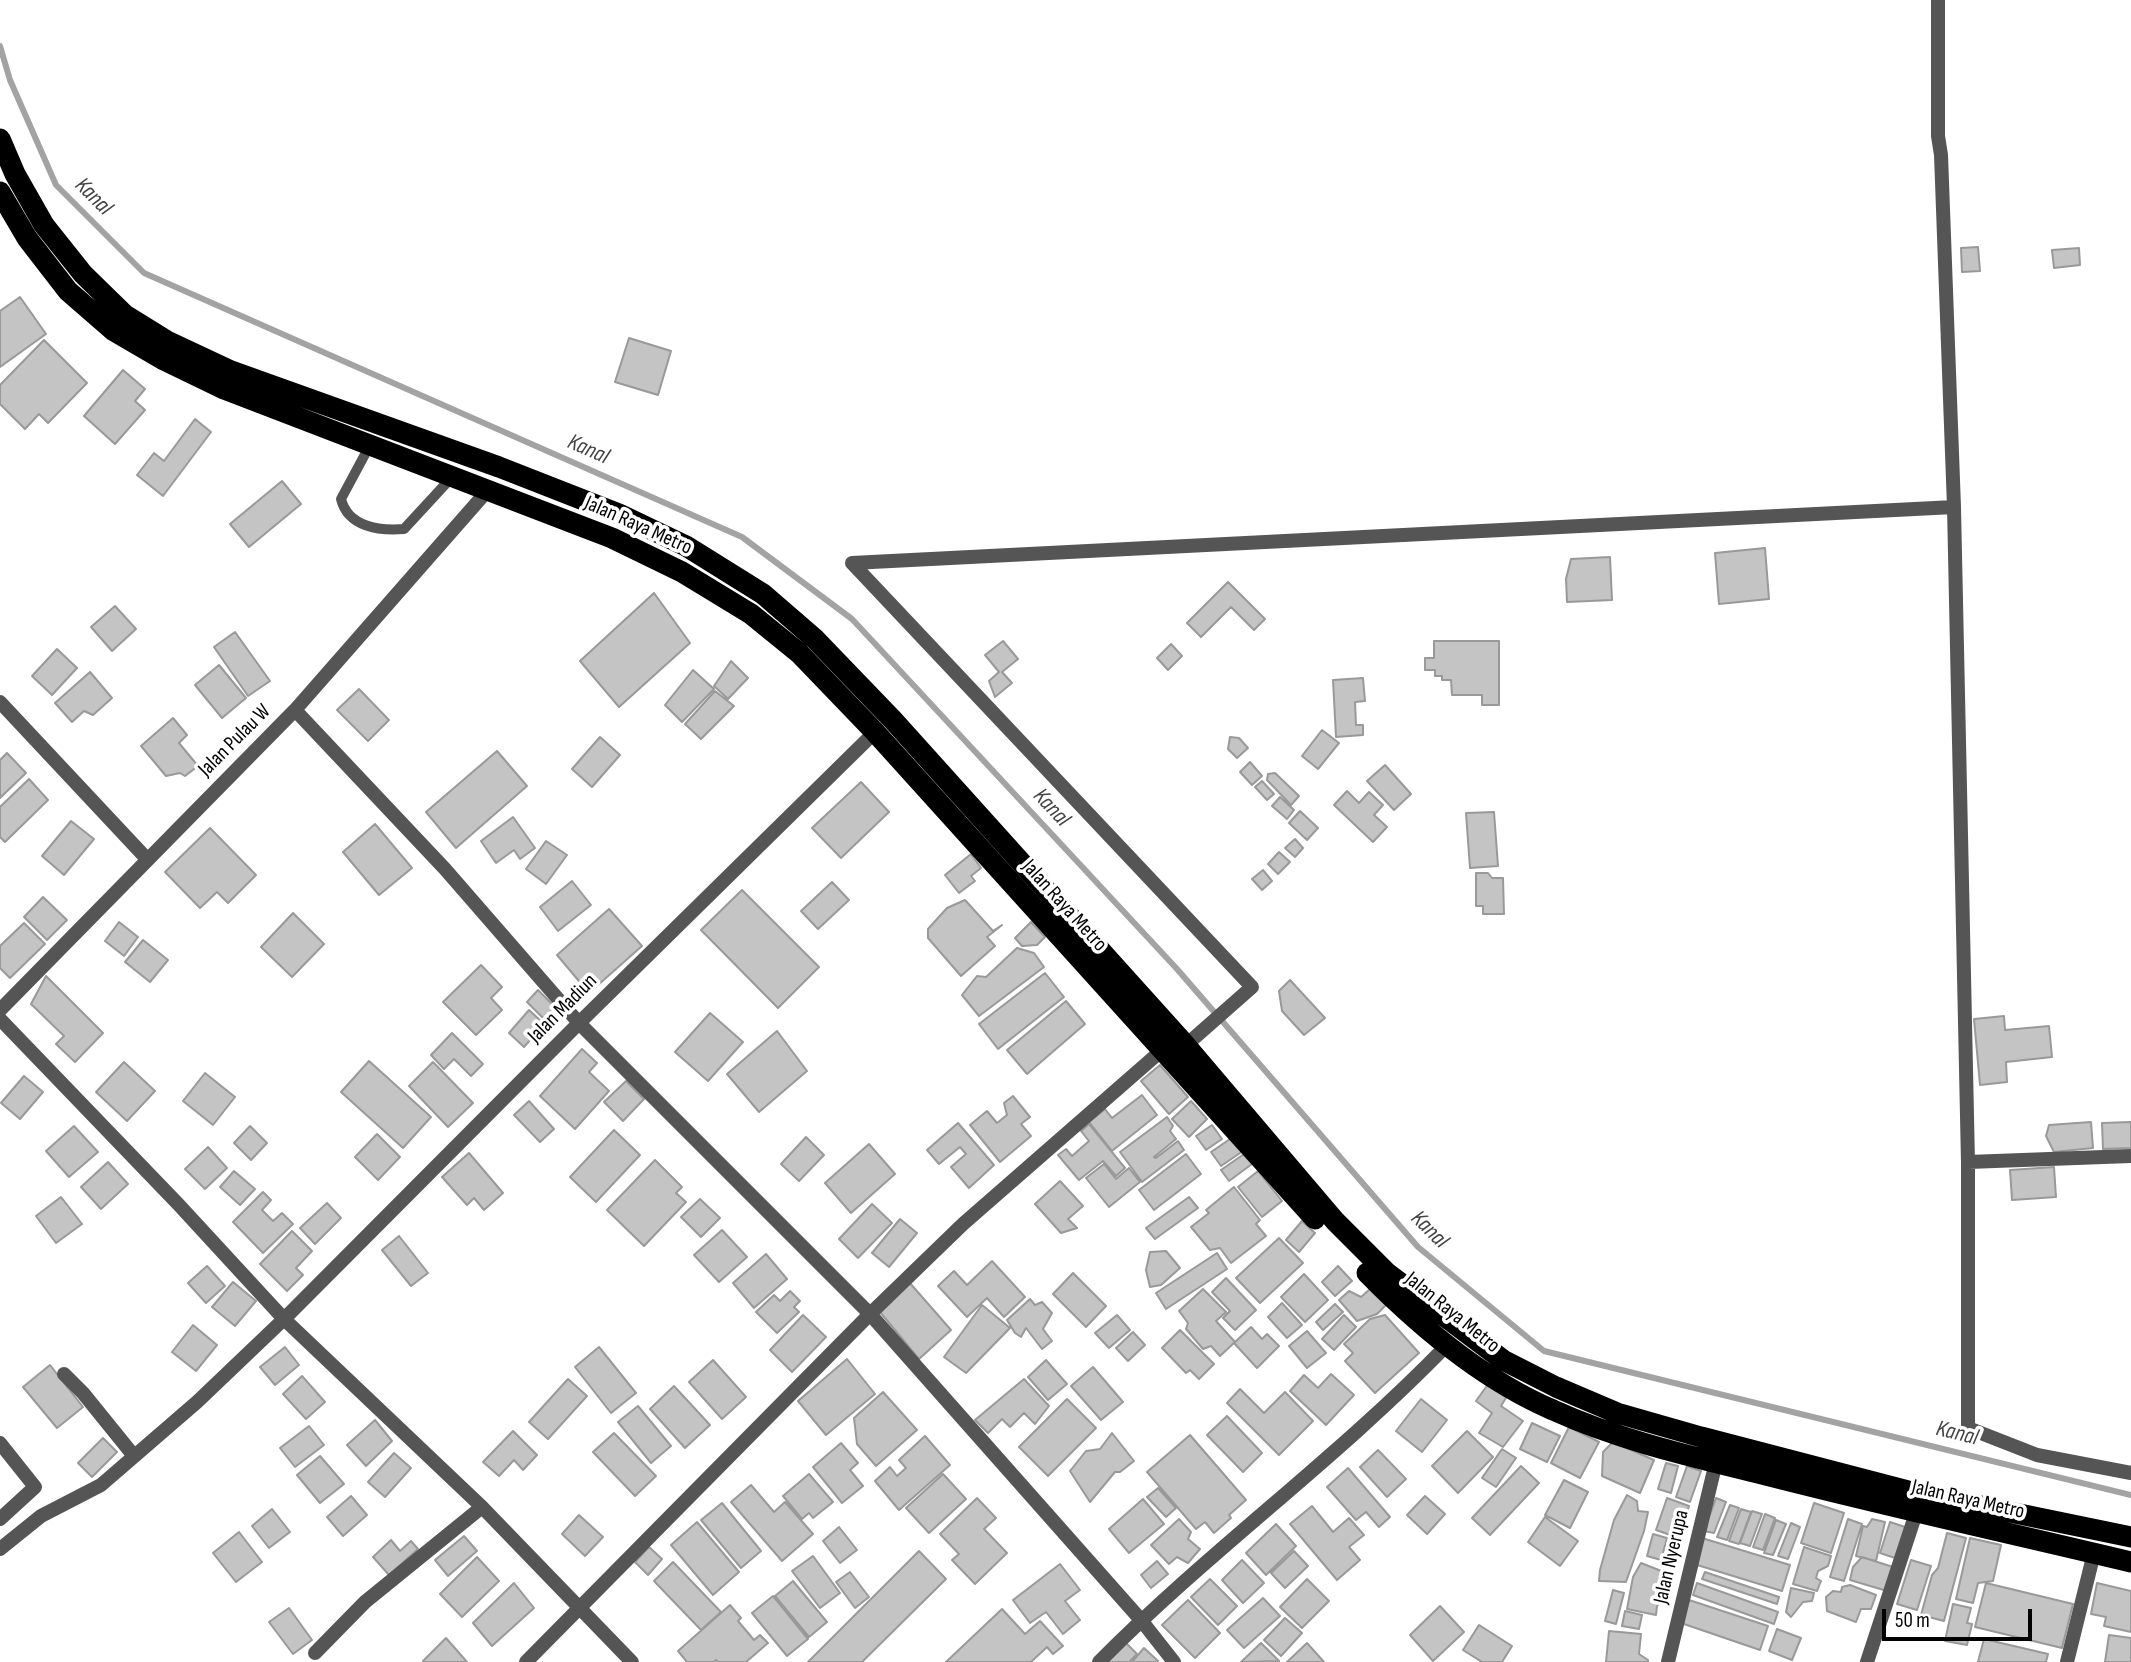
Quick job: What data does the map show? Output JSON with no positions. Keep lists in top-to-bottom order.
{
  "streets": {
    "highway": ["Jalan Raya Metro"],
    "street": ["Jalan Pulau W", "Jalan Madiun", "Jalan Nyerupa"]
  },
  "crossings": [
    ["Jalan Raya Metro", "Jalan Pulau W"],
    ["Jalan Raya Metro", "Jalan Madiun"],
    ["Jalan Raya Metro", "Jalan Nyerupa"]
  ],
  "water": ["Kanal"],
  "scale_bar": "50 m"
}
